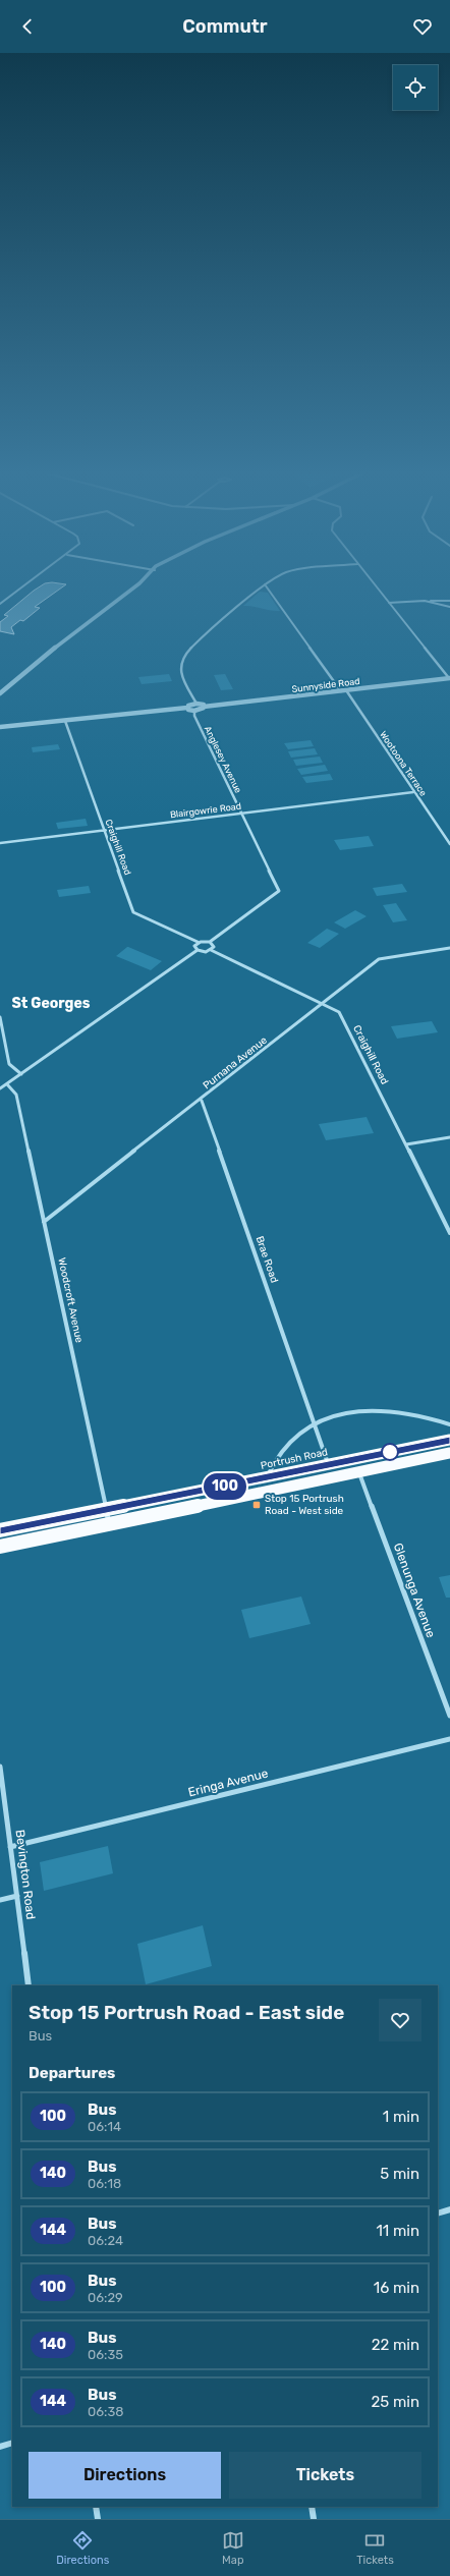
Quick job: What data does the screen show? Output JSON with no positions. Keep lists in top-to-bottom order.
{
  "streets": {
    "highway": ["Portrush Road"],
    "street": [
      "Sunnyside Road",
      "Anglesey Avenue",
      "Wootoona Terrace",
      "Blairgowrie Road",
      "Craighill Road",
      "Purnana Avenue",
      "Brae Road",
      "Woodcroft Avenue",
      "Glenunga Avenue",
      "Eringa Avenue",
      "Bevington Road"
    ]
  },
  "crossings": [
    ["Sunnyside Road", "Wootoona Terrace"],
    ["Anglesey Avenue", "Blairgowrie Road"],
    ["Wootoona Terrace", "Blairgowrie Road"],
    ["Blairgowrie Road", "Craighill Road"],
    ["Craighill Road", "Purnana Avenue"],
    ["Purnana Avenue", "Brae Road"],
    ["Purnana Avenue", "Woodcroft Avenue"],
    ["Brae Road", "Portrush Road"],
    ["Woodcroft Avenue", "Portrush Road"],
    ["Eringa Avenue", "Bevington Road"]
  ],
  "districts": ["St Georges"],
  "places": {
    "transit": ["Stop 15 Portrush Road - West side"]
  },
  "lines": ["bus line 100"],
  "page": {
    "header": "Commutr",
    "on_map": "100",
    "heading": [
      ["Stop 15 Portrush Road - East side", "Bus"],
      "Departures"
    ],
    "list": [
      {
        "mark": "100",
        "name": "Bus",
        "note": "06:14",
        "value": "1 min"
      },
      {
        "mark": "140",
        "name": "Bus",
        "note": "06:18",
        "value": "5 min"
      },
      {
        "mark": "144",
        "name": "Bus",
        "note": "06:24",
        "value": "11 min"
      },
      {
        "mark": "100",
        "name": "Bus",
        "note": "06:29",
        "value": "16 min"
      },
      {
        "mark": "140",
        "name": "Bus",
        "note": "06:35",
        "value": "22 min"
      },
      {
        "mark": "144",
        "name": "Bus",
        "note": "06:38",
        "value": "25 min"
      }
    ],
    "buttons": ["Directions", "Tickets"],
    "tabs": ["Directions", "Map", "Tickets"]
  }
}
